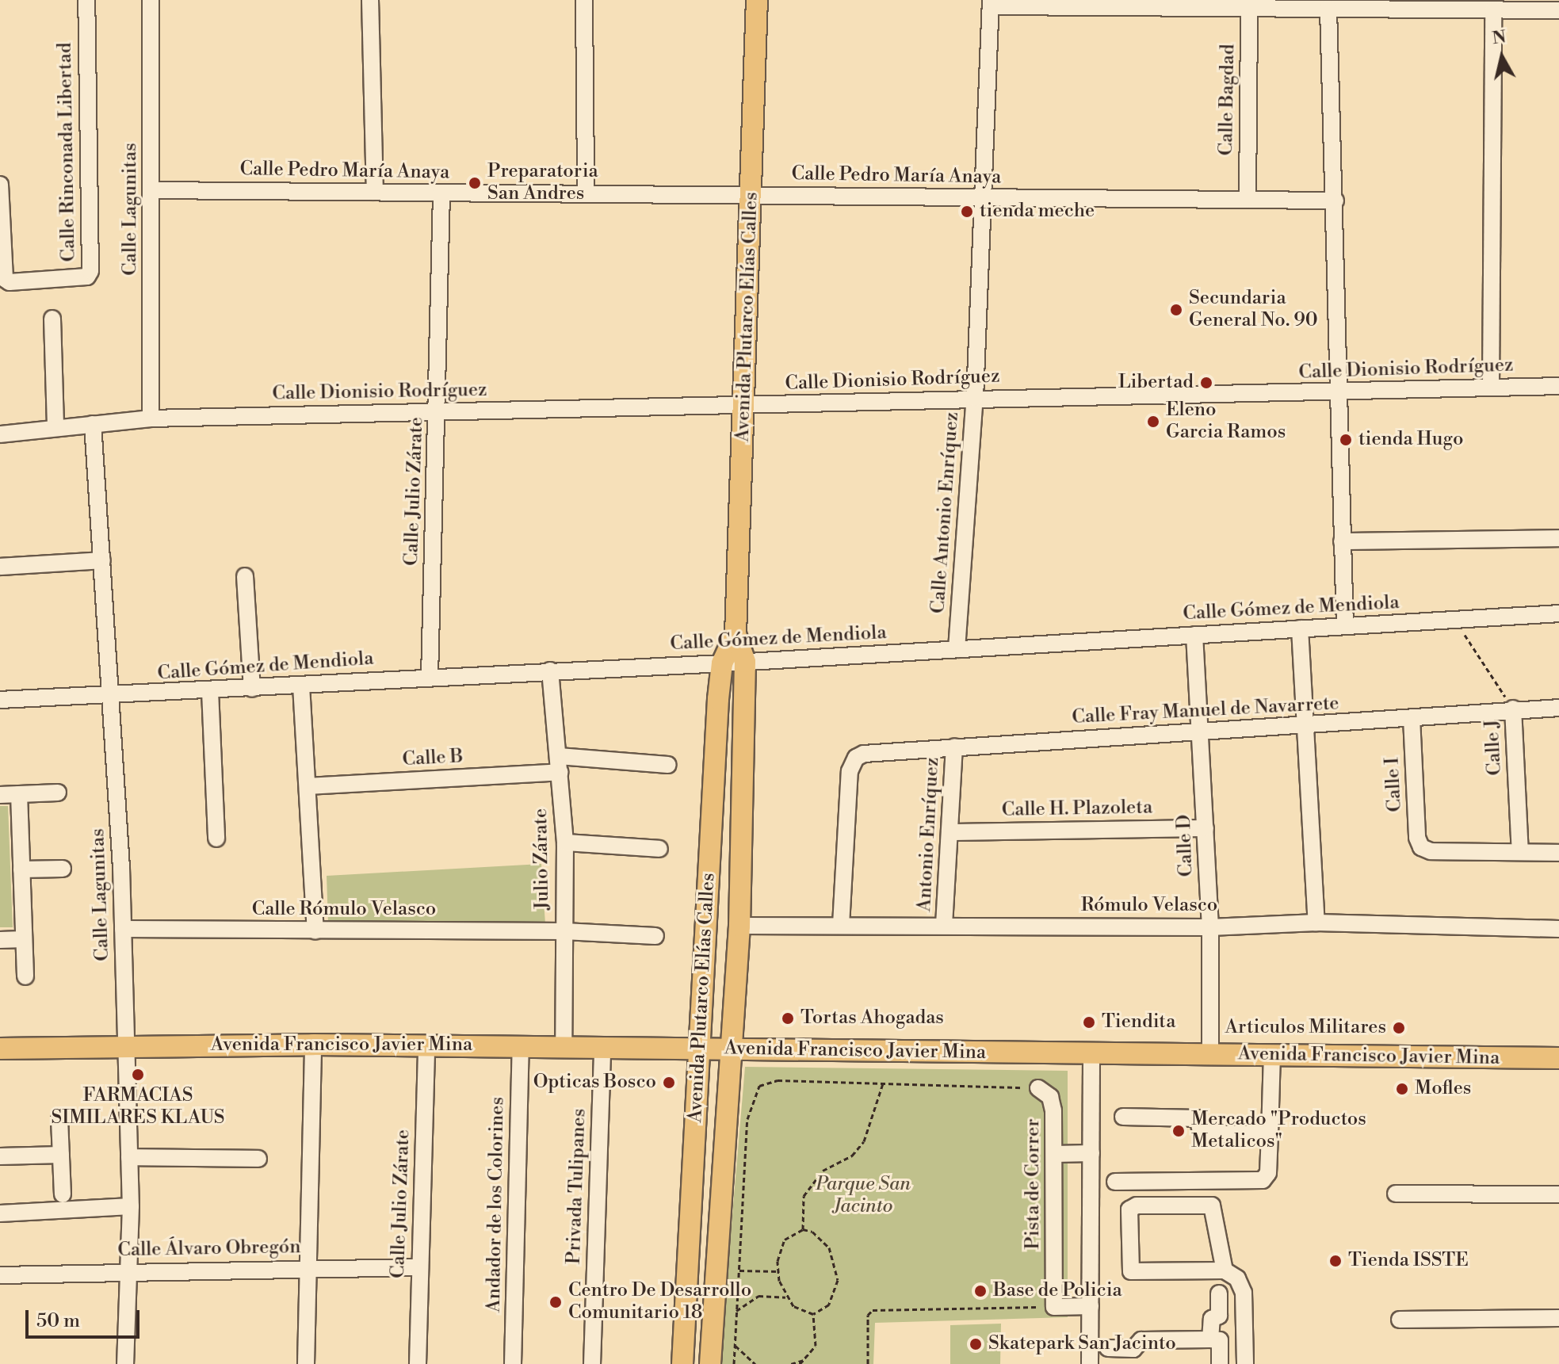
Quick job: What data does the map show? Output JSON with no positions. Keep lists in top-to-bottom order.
{
  "streets": {
    "main road": ["Avenida Plutarco Elías Calles", "Avenida Francisco Javier Mina"],
    "street": [
      "Calle Bagdad",
      "Calle Rinconada Libertad",
      "Calle Pedro María Anaya",
      "Calle Lagunitas",
      "Calle Dionisio Rodríguez",
      "Calle Julio Zárate",
      "Calle Antonio Enríquez",
      "Calle Gómez de Mendiola",
      "Calle Fray Manuel de Navarrete",
      "Calle J",
      "Calle B",
      "Calle I",
      "Calle H. Plazoleta",
      "Antonio Enríquez",
      "Calle D",
      "Julio Zárate",
      "Rómulo Velasco",
      "Calle Rómulo Velasco",
      "Pista de Correr",
      "Privada Tulipanes",
      "Andador de los Colorines",
      "Calle Álvaro Obregón"
    ]
  },
  "crossings": [
    ["Calle Bagdad", "Calle Pedro María Anaya"],
    ["Calle Pedro María Anaya", "Calle Lagunitas"],
    ["Calle Pedro María Anaya", "Avenida Plutarco Elías Calles"],
    ["Calle Pedro María Anaya", "Calle Julio Zárate"],
    ["Calle Pedro María Anaya", "Calle Antonio Enríquez"],
    ["Calle Lagunitas", "Calle Dionisio Rodríguez"],
    ["Calle Lagunitas", "Calle Gómez de Mendiola"],
    ["Calle Lagunitas", "Calle Rómulo Velasco"],
    ["Calle Lagunitas", "Avenida Francisco Javier Mina"],
    ["Calle Lagunitas", "Calle Álvaro Obregón"],
    ["Avenida Plutarco Elías Calles", "Calle Dionisio Rodríguez"],
    ["Avenida Plutarco Elías Calles", "Calle Gómez de Mendiola"],
    ["Avenida Plutarco Elías Calles", "Rómulo Velasco"],
    ["Avenida Plutarco Elías Calles", "Avenida Francisco Javier Mina"],
    ["Calle Dionisio Rodríguez", "Calle Julio Zárate"],
    ["Calle Dionisio Rodríguez", "Calle Antonio Enríquez"],
    ["Calle Julio Zárate", "Calle Gómez de Mendiola"],
    ["Calle Julio Zárate", "Avenida Francisco Javier Mina"],
    ["Calle Julio Zárate", "Calle Álvaro Obregón"],
    ["Calle Antonio Enríquez", "Calle Gómez de Mendiola"],
    ["Calle Gómez de Mendiola", "Calle J"],
    ["Calle Gómez de Mendiola", "Calle D"],
    ["Calle Gómez de Mendiola", "Julio Zárate"],
    ["Calle Fray Manuel de Navarrete", "Calle J"],
    ["Calle Fray Manuel de Navarrete", "Calle I"],
    ["Calle Fray Manuel de Navarrete", "Antonio Enríquez"],
    ["Calle Fray Manuel de Navarrete", "Calle D"],
    ["Calle Fray Manuel de Navarrete", "Rómulo Velasco"],
    ["Calle J", "Calle I"],
    ["Calle B", "Julio Zárate"],
    ["Calle H. Plazoleta", "Antonio Enríquez"],
    ["Calle H. Plazoleta", "Calle D"],
    ["Antonio Enríquez", "Rómulo Velasco"],
    ["Calle D", "Rómulo Velasco"],
    ["Calle D", "Avenida Francisco Javier Mina"],
    ["Julio Zárate", "Calle Rómulo Velasco"],
    ["Julio Zárate", "Avenida Francisco Javier Mina"],
    ["Avenida Francisco Javier Mina", "Privada Tulipanes"],
    ["Avenida Francisco Javier Mina", "Andador de los Colorines"]
  ],
  "parks": ["Parque San Jacinto"],
  "places": [
    "Preparatoria San Andres",
    "tienda meche",
    "Secundaria General No. 90",
    "Libertad",
    "Eleno Garcia Ramos",
    "tienda Hugo",
    "Tortas Ahogadas",
    "Tiendita",
    "Articulos Militares",
    "FARMACIAS SIMILARES KLAUS",
    "Opticas Bosco",
    "Mofles",
    "Mercado \"Productos Metalicos\"",
    "Tienda ISSTE",
    "Base de Policia",
    "Centro De Desarrollo Comunitario 18",
    "Skatepark San Jacinto"
  ],
  "scale_bar": "50 m",
  "north": "top"
}
